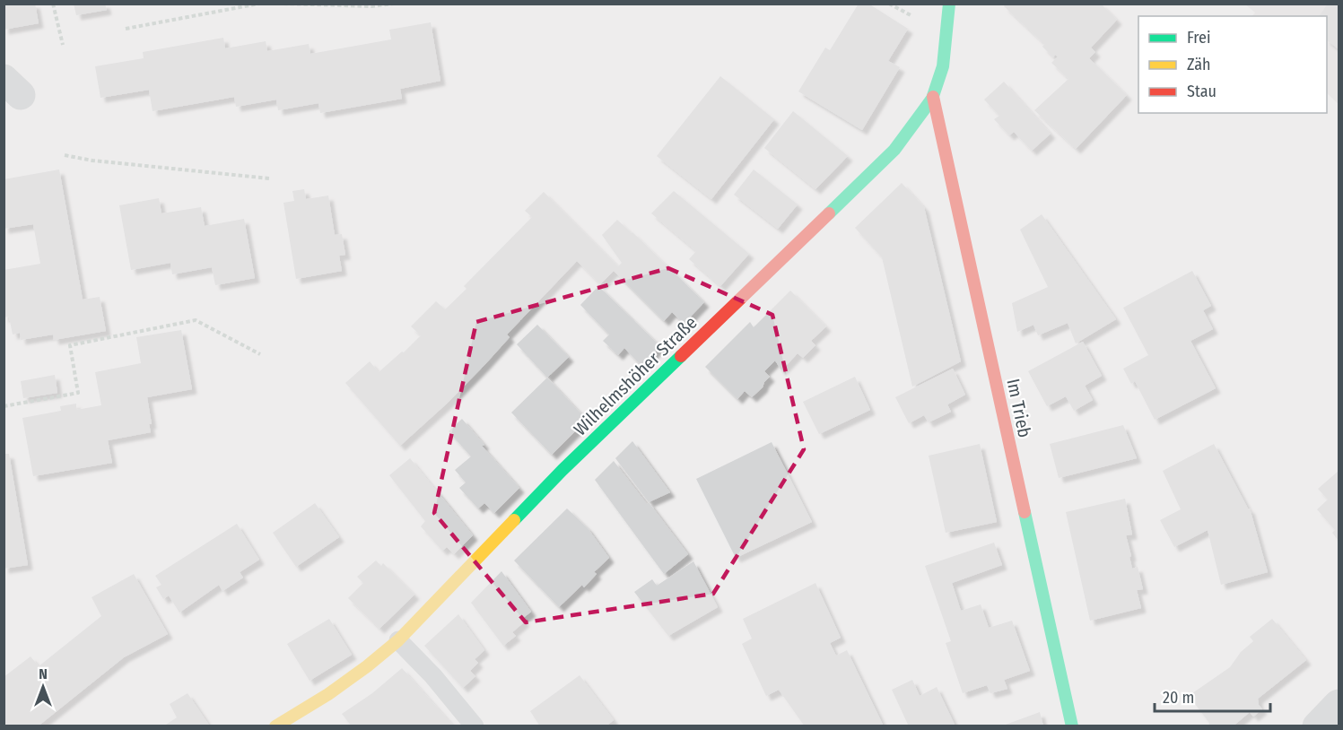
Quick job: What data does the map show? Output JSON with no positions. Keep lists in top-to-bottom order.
{
  "streets": {
    "main road": ["Wilhelmshöher Straße", "Im Trieb"]
  },
  "crossings": [
    ["Wilhelmshöher Straße", "Im Trieb"]
  ],
  "legend": ["Frei", "Zäh", "Stau"],
  "scale_bar": "20 m",
  "north": "top"
}
